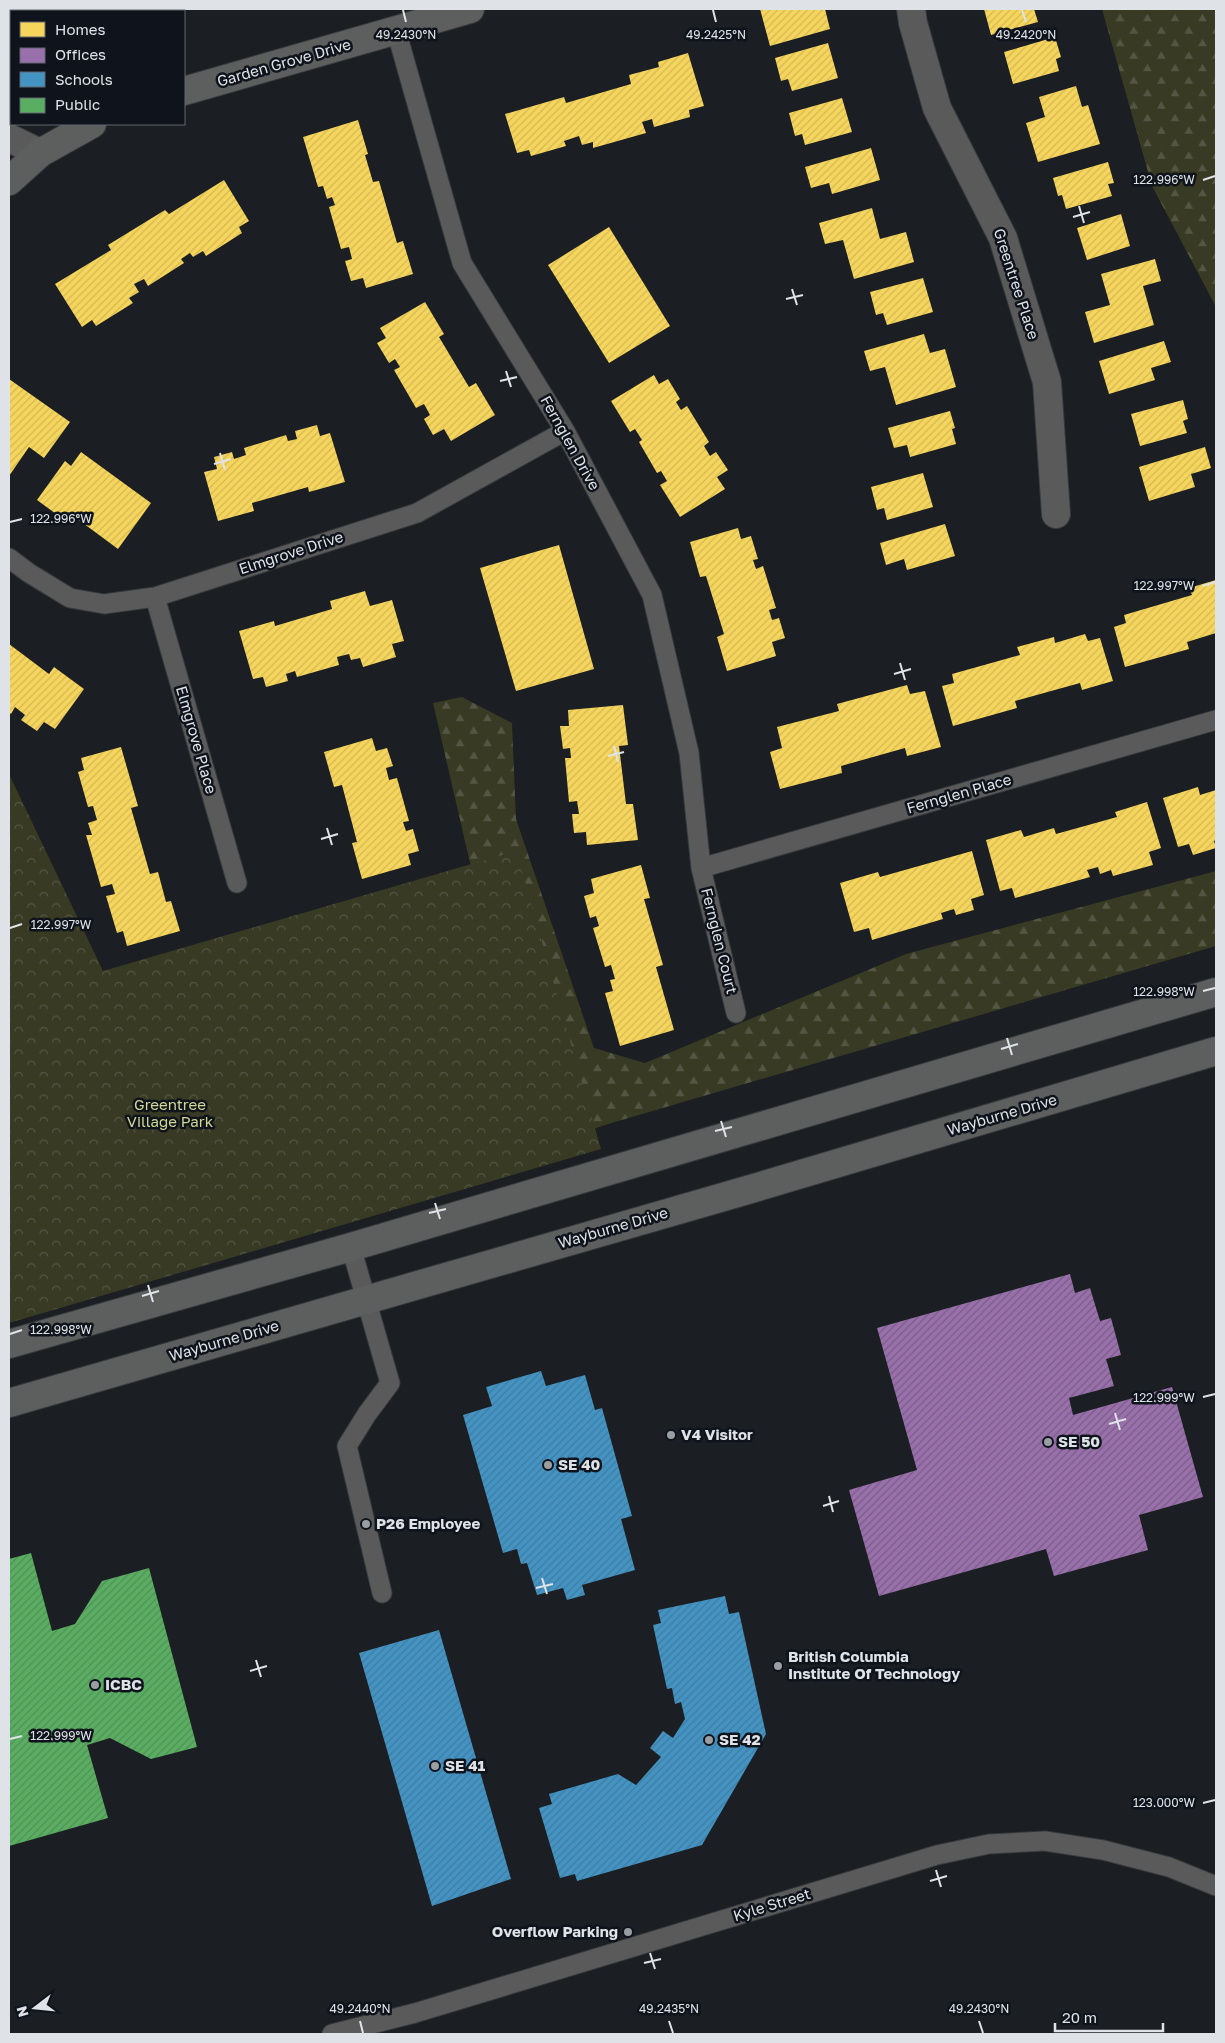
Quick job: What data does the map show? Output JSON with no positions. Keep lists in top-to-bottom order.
{
  "streets": {
    "street": ["Garden Grove Drive", "Greentree Place", "Wayburne Drive"],
    "lane": [
      "Fernglen Drive",
      "Elmgrove Drive",
      "Elmgrove Place",
      "Fernglen Place",
      "Fernglen Court",
      "Kyle Street"
    ]
  },
  "crossings": [
    ["Garden Grove Drive", "Fernglen Drive"],
    ["Fernglen Drive", "Elmgrove Drive"],
    ["Fernglen Drive", "Fernglen Place"],
    ["Fernglen Drive", "Fernglen Court"],
    ["Elmgrove Drive", "Elmgrove Place"],
    ["Fernglen Place", "Fernglen Court"]
  ],
  "parks": ["Greentree Village Park"],
  "places": [
    "V4 Visitor",
    "SE 50",
    "SE 40",
    "P26 Employee",
    "British Columbia Institute Of Technology",
    "ICBC",
    "SE 42",
    "SE 41",
    "Overflow Parking"
  ],
  "legend": [
    "Homes",
    "Offices",
    "Schools",
    "Public"
  ],
  "scale_bar": "20 m",
  "north": "left",
  "coordinates": [
    "49.2430°N",
    "49.2425°N",
    "49.2420°N",
    "122.996°W",
    "122.997°W",
    "122.998°W",
    "122.999°W",
    "123.000°W",
    "49.2440°N",
    "49.2435°N"
  ]
}
